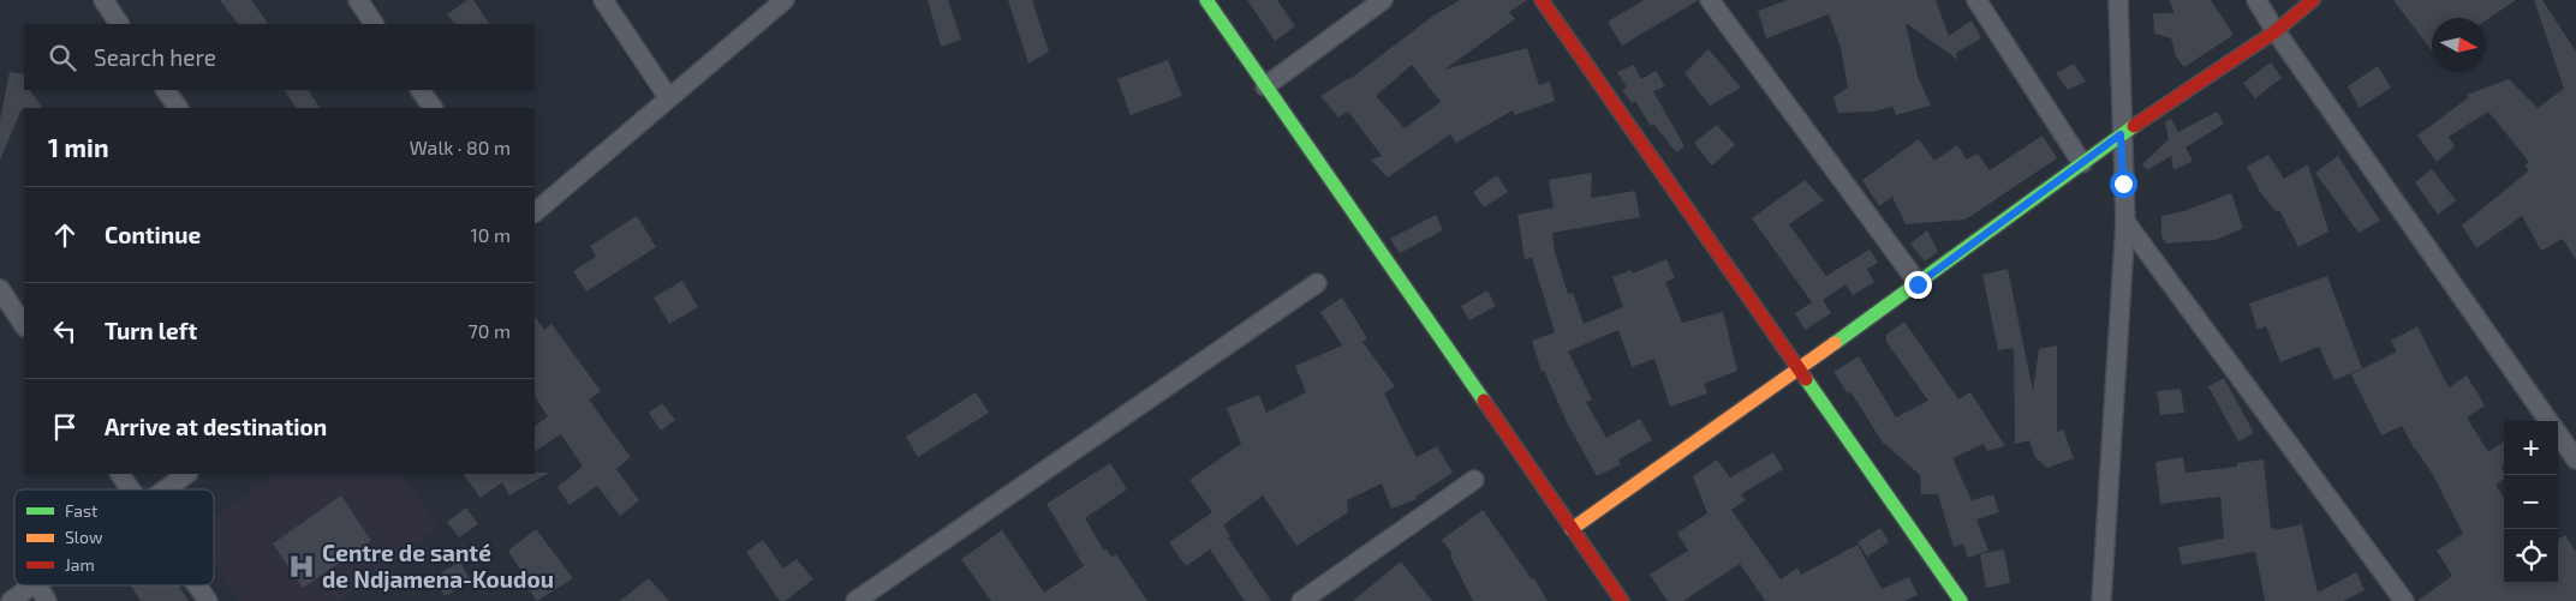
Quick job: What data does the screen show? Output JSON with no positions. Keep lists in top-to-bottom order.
{
  "places": {
    "hospital": ["Centre de santé de Ndjamena-Koudou"]
  },
  "legend": ["Fast", "Slow", "Jam"],
  "north": "right",
  "page": {
    "search": "Search here",
    "heading": ["1 min", "Walk · 80 m"],
    "list": [
      ["Continue", "10 m"],
      ["Turn left", "70 m"],
      "Arrive at destination"
    ],
    "map_buttons": ["+", "−"]
  }
}
